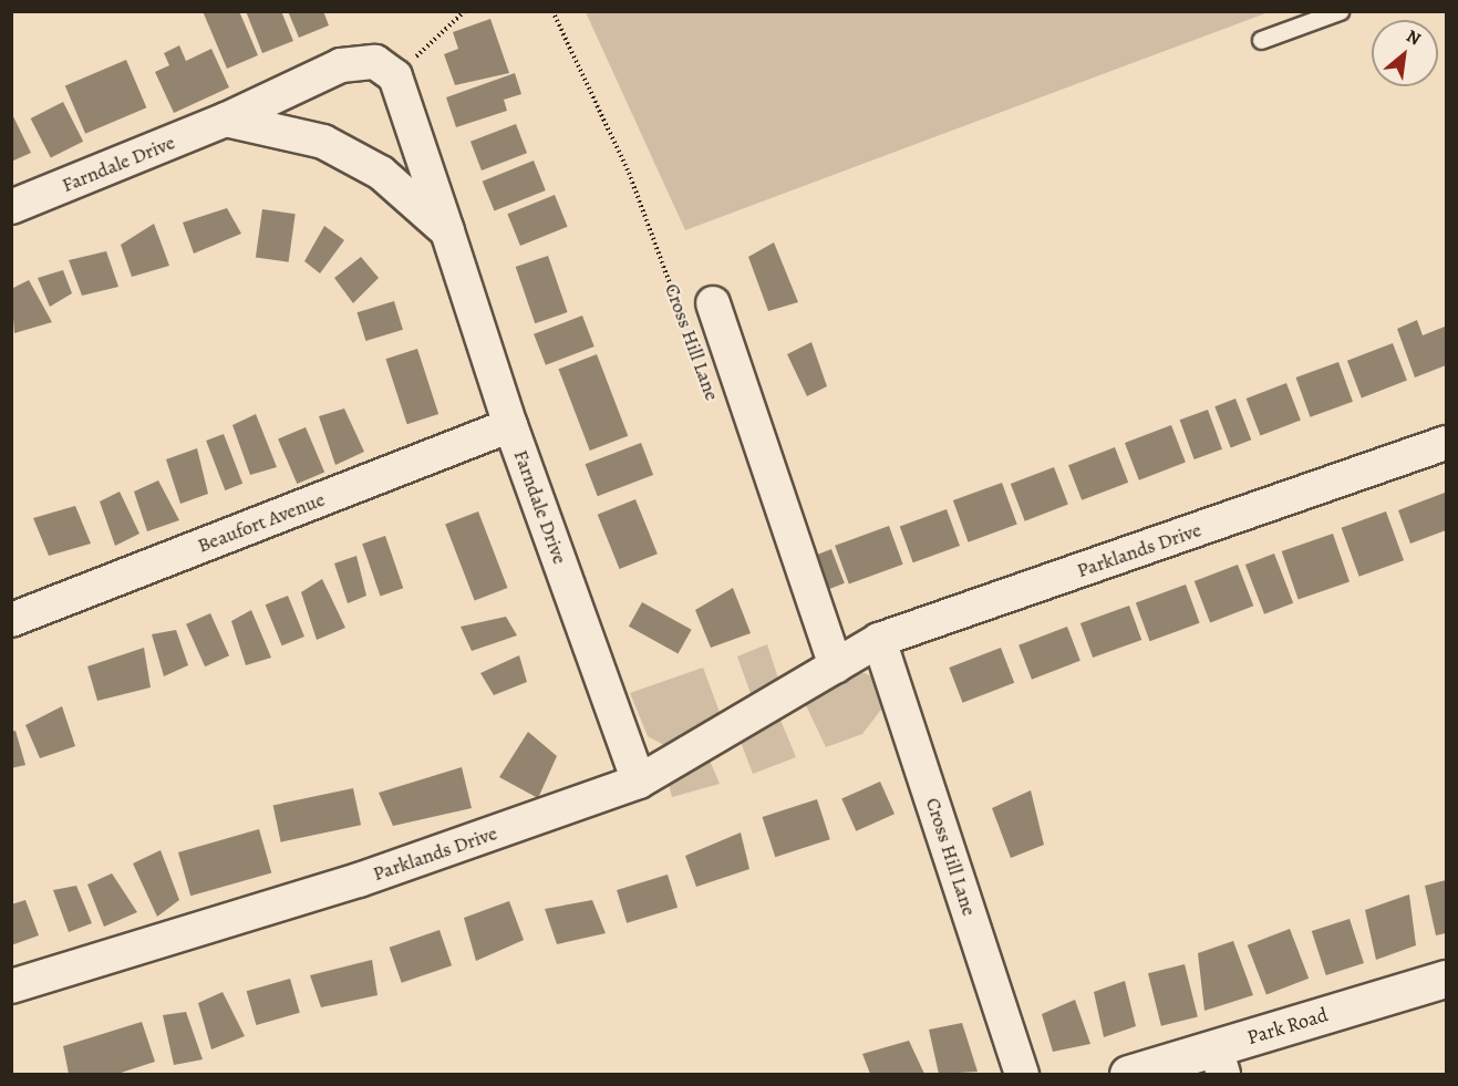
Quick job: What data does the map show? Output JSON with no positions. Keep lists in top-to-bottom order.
{
  "streets": {
    "street": [
      "Farndale Drive",
      "Cross Hill Lane",
      "Beaufort Avenue",
      "Parklands Drive",
      "Park Road"
    ]
  },
  "crossings": [
    ["Farndale Drive", "Beaufort Avenue"],
    ["Farndale Drive", "Parklands Drive"],
    ["Cross Hill Lane", "Parklands Drive"]
  ],
  "north": "top right"
}
